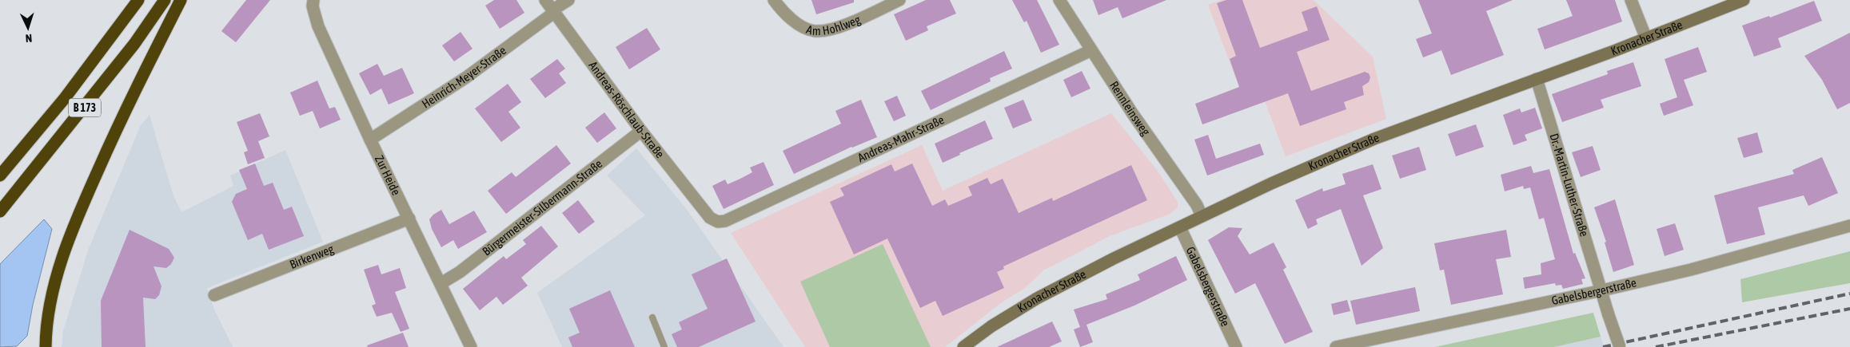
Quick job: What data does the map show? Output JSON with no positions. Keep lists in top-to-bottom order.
{
  "streets": {
    "highway": ["B 173"],
    "street": [
      "Am Hohlweg",
      "Kronacher Straße",
      "Heinrich-Meyer-Straße",
      "Rennleinsweg",
      "Andreas-Röschlaub-Straße",
      "Andreas-Mahr-Straße",
      "Zur Heide",
      "Dr.-Martin-Luther-Straße",
      "Bürgermeister-Silbermann-Straße",
      "Birkenweg",
      "Gabelsbergerstraße"
    ]
  },
  "crossings": [
    ["Kronacher Straße", "Rennleinsweg"],
    ["Kronacher Straße", "Dr.-Martin-Luther-Straße"],
    ["Kronacher Straße", "Gabelsbergerstraße"],
    ["Heinrich-Meyer-Straße", "Andreas-Röschlaub-Straße"],
    ["Heinrich-Meyer-Straße", "Zur Heide"],
    ["Rennleinsweg", "Andreas-Mahr-Straße"],
    ["Andreas-Röschlaub-Straße", "Andreas-Mahr-Straße"],
    ["Andreas-Röschlaub-Straße", "Bürgermeister-Silbermann-Straße"],
    ["Zur Heide", "Bürgermeister-Silbermann-Straße"],
    ["Zur Heide", "Birkenweg"],
    ["Dr.-Martin-Luther-Straße", "Gabelsbergerstraße"]
  ],
  "north": "bottom"
}
